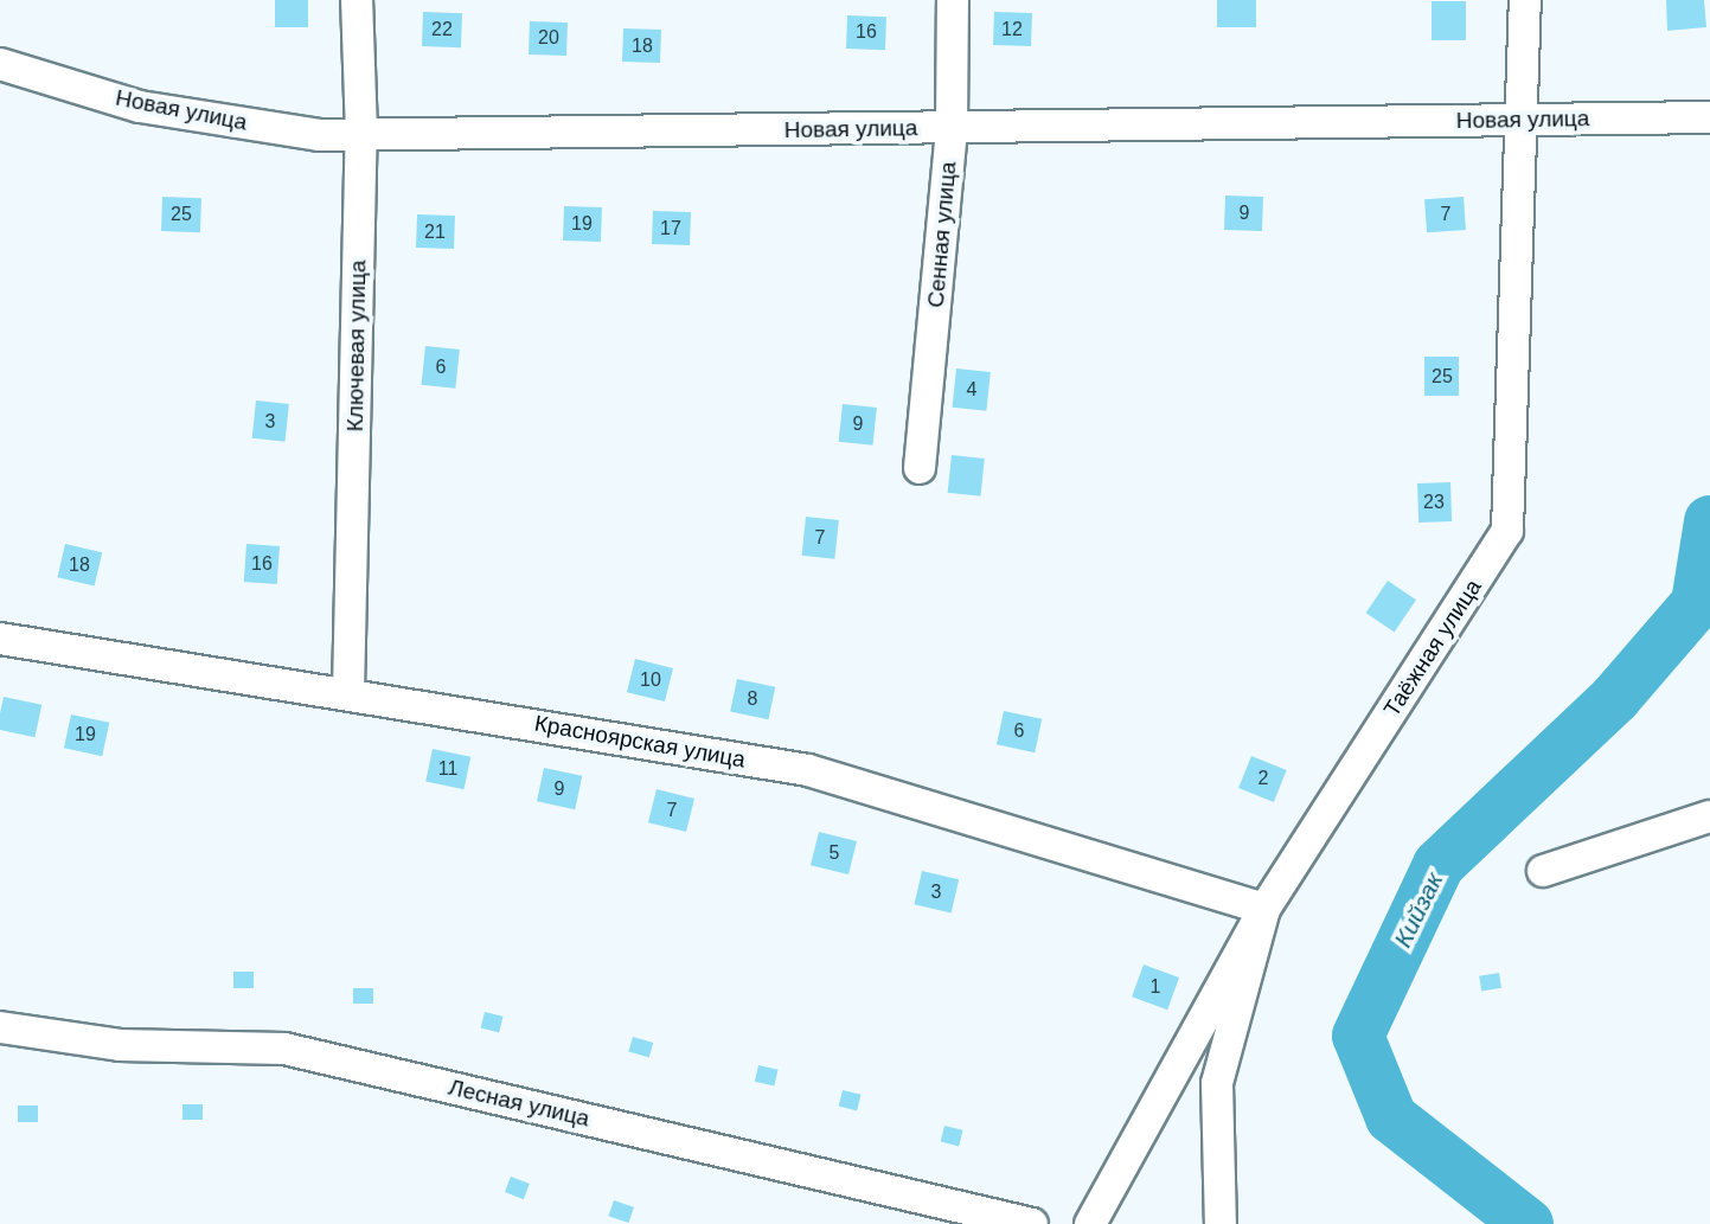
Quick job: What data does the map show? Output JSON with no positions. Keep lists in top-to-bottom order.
{
  "streets": {
    "street": [
      "Новая улица",
      "Сенная улица",
      "Ключевая улица",
      "Таёжная улица",
      "Красноярская улица",
      "Лесная улица"
    ]
  },
  "crossings": [
    ["Новая улица", "Сенная улица"],
    ["Новая улица", "Ключевая улица"],
    ["Новая улица", "Таёжная улица"],
    ["Ключевая улица", "Красноярская улица"],
    ["Таёжная улица", "Красноярская улица"]
  ],
  "water": ["Кийзак"],
  "house_numbers": [
    "22",
    "12",
    "16",
    "20",
    "18",
    "9",
    "25",
    "7",
    "19",
    "17",
    "21",
    "6",
    "25",
    "4",
    "3",
    "9",
    "23",
    "7",
    "16",
    "18",
    "10",
    "8",
    "6",
    "19",
    "11",
    "2",
    "9",
    "7",
    "5",
    "3",
    "1"
  ]
}
